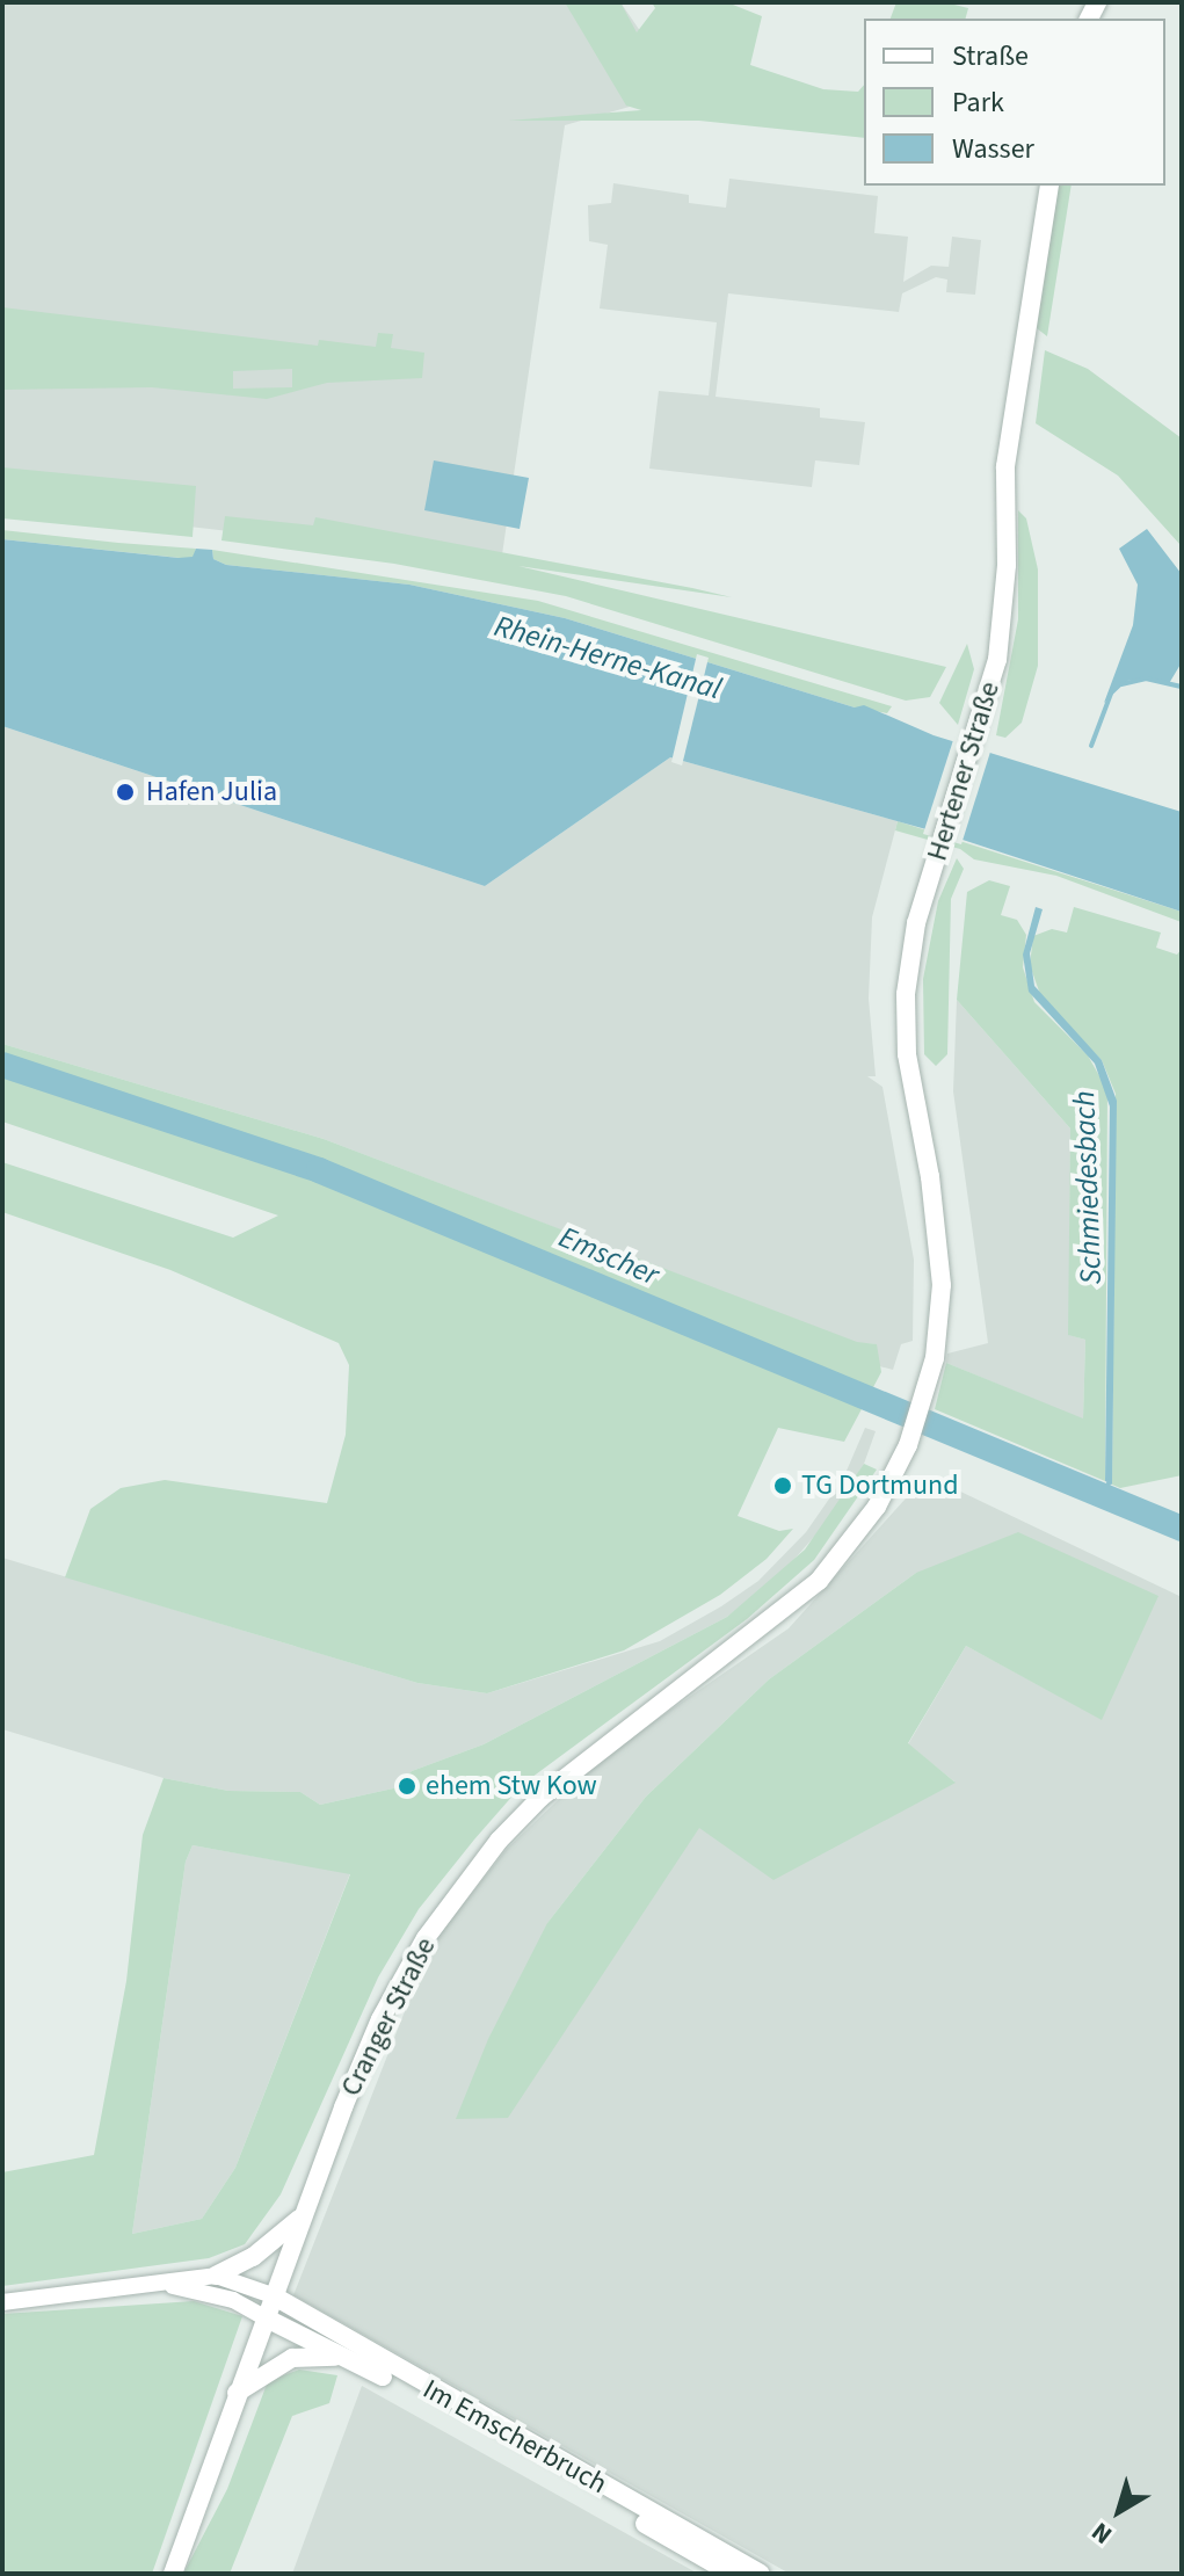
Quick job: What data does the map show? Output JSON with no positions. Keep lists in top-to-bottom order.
{
  "streets": {
    "main road": ["Hertener Straße", "Cranger Straße", "Im Emscherbruch"]
  },
  "crossings": [
    ["Hertener Straße", "Cranger Straße"],
    ["Cranger Straße", "Im Emscherbruch"]
  ],
  "water": ["Rhein-Herne-Kanal", "Schmiedesbach", "Emscher"],
  "places": ["Hafen Julia", "TG Dortmund", "ehem Stw Kow"],
  "legend": ["Straße", "Park", "Wasser"],
  "north": "bottom left"
}
